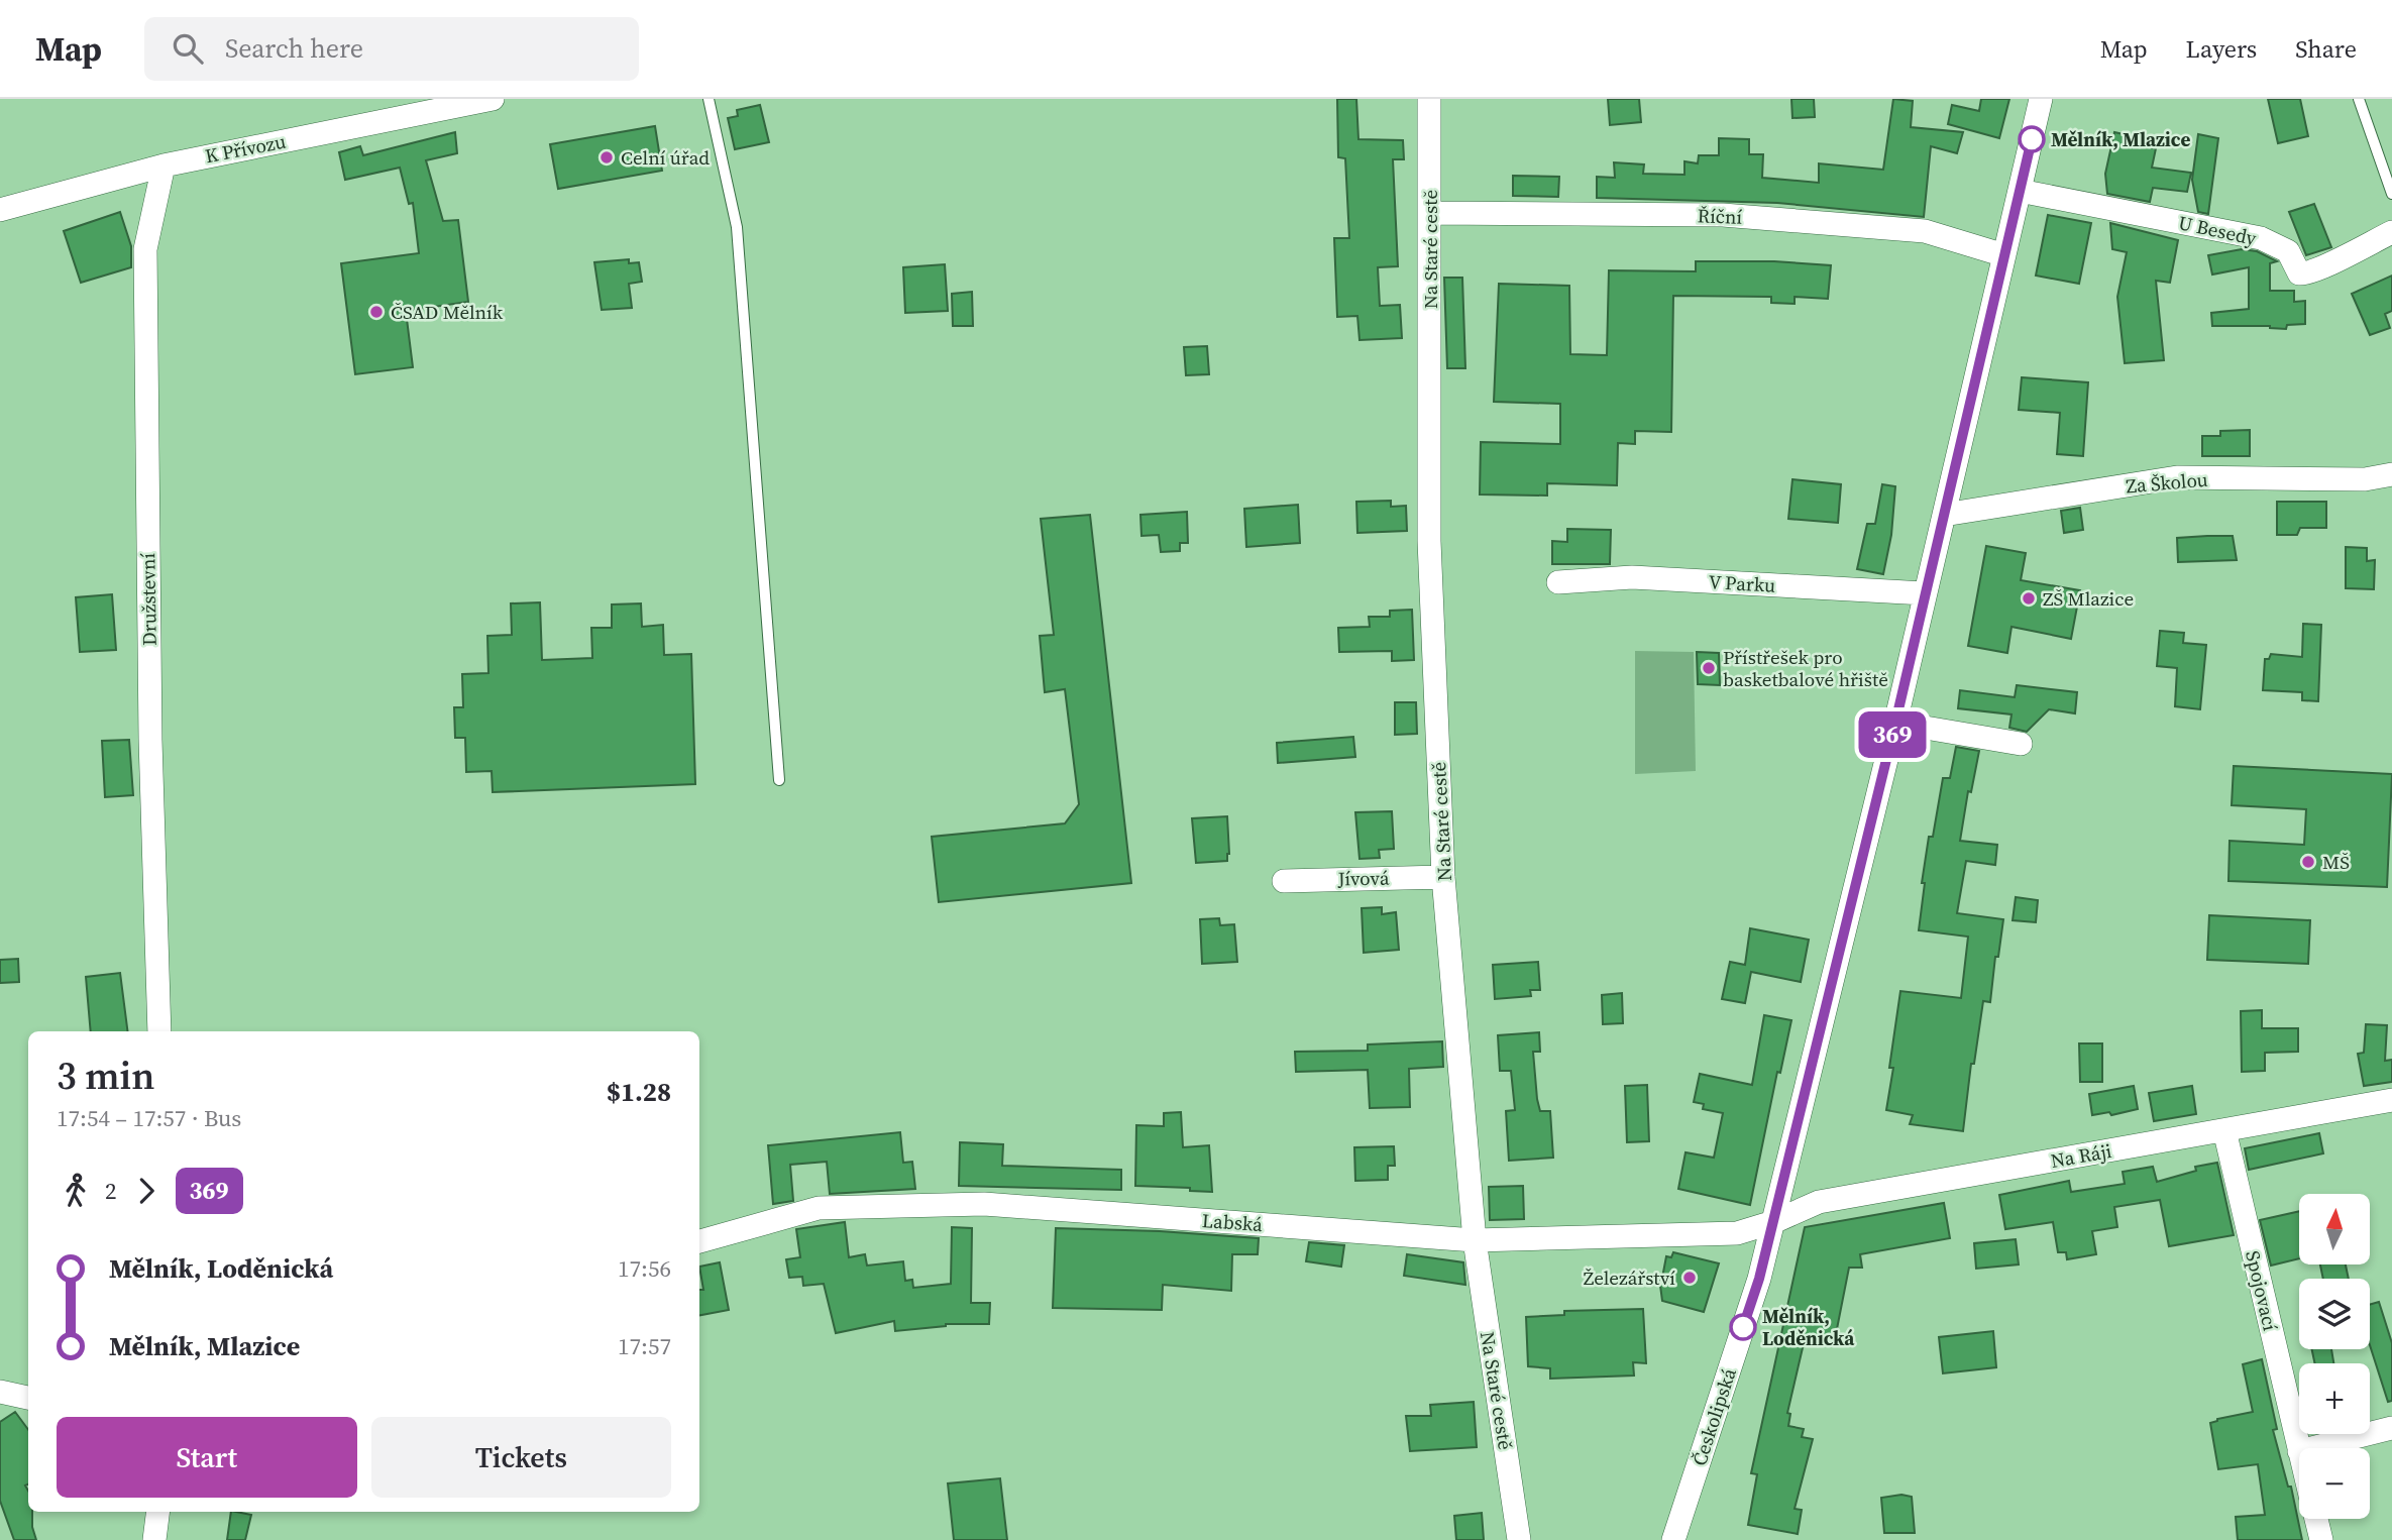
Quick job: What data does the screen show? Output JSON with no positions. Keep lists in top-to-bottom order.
{
  "streets": {
    "street": [
      "K Přívozu",
      "Říční",
      "U Besedy",
      "Na Staré cestě",
      "Za Školou",
      "V Parku",
      "Družstevní",
      "Jívová",
      "Na Ráji",
      "Labská",
      "Spojovací",
      "Českolipská"
    ]
  },
  "crossings": [
    ["K Přívozu", "Družstevní"],
    ["Říční", "Na Staré cestě"],
    ["Říční", "Českolipská"],
    ["U Besedy", "Českolipská"],
    ["Na Staré cestě", "Jívová"],
    ["Na Staré cestě", "Labská"],
    ["Za Školou", "Českolipská"],
    ["V Parku", "Českolipská"],
    ["Na Ráji", "Labská"],
    ["Na Ráji", "Spojovací"],
    ["Na Ráji", "Českolipská"],
    ["Labská", "Českolipská"]
  ],
  "places": [
    "Mělník, Mlazice",
    "Celní úřad",
    "ČSAD Mělník",
    "ZŠ Mlazice",
    "Přístřešek pro basketbalové hřiště",
    "MŠ",
    "Železářství",
    "Mělník, Loděnická"
  ],
  "lines": ["bus line 369"],
  "north": "top",
  "page": {
    "header": "Map",
    "search": "Search here",
    "nav": ["Map", "Layers", "Share"],
    "on_map": "369",
    "heading": ["3 min", "17:54 – 17:57 · Bus", "$1.28"],
    "legs": ["2", "369"],
    "map_buttons": ["+", "−"],
    "list": [
      {
        "name": "Mělník, Loděnická",
        "value": "17:56"
      },
      {
        "name": "Mělník, Mlazice",
        "value": "17:57"
      }
    ],
    "buttons": ["Start", "Tickets"]
  }
}
